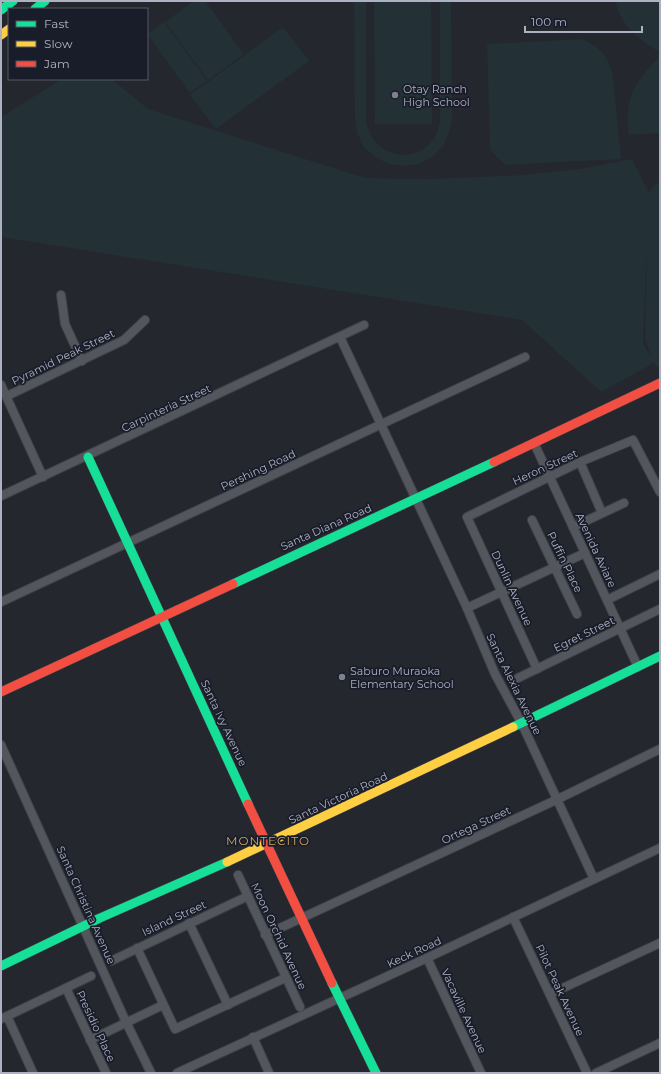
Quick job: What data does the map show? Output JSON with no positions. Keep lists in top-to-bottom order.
{
  "streets": {
    "street": [
      "Pyramid Peak Street",
      "Carpinteria Street",
      "Heron Street",
      "Pershing Road",
      "Santa Diana Road",
      "Avenida Aviare",
      "Puffin Place",
      "Dunlin Avenue",
      "Egret Street",
      "Santa Alexia Avenue",
      "Santa Ivy Avenue",
      "Santa Victoria Road",
      "Ortega Street",
      "Santa Christina Avenue",
      "Island Street",
      "Moon Orchid Avenue",
      "Keck Road",
      "Pilot Peak Avenue",
      "Vacaville Avenue",
      "Presidio Place"
    ]
  },
  "crossings": [
    ["Carpinteria Street", "Santa Ivy Avenue"],
    ["Heron Street", "Avenida Aviare"],
    ["Heron Street", "Dunlin Avenue"],
    ["Pershing Road", "Santa Ivy Avenue"],
    ["Santa Diana Road", "Avenida Aviare"],
    ["Santa Diana Road", "Santa Alexia Avenue"],
    ["Santa Diana Road", "Santa Ivy Avenue"],
    ["Avenida Aviare", "Egret Street"],
    ["Avenida Aviare", "Santa Victoria Road"],
    ["Dunlin Avenue", "Egret Street"],
    ["Santa Alexia Avenue", "Santa Victoria Road"],
    ["Santa Alexia Avenue", "Ortega Street"],
    ["Santa Alexia Avenue", "Keck Road"],
    ["Santa Ivy Avenue", "Santa Victoria Road"],
    ["Santa Ivy Avenue", "Ortega Street"],
    ["Santa Ivy Avenue", "Keck Road"],
    ["Santa Victoria Road", "Santa Christina Avenue"],
    ["Ortega Street", "Moon Orchid Avenue"],
    ["Island Street", "Moon Orchid Avenue"],
    ["Keck Road", "Pilot Peak Avenue"],
    ["Keck Road", "Vacaville Avenue"]
  ],
  "districts": ["MONTECITO"],
  "places": ["Otay Ranch High School", "Saburo Muraoka Elementary School"],
  "legend": ["Fast", "Slow", "Jam"],
  "scale_bar": "100 m"
}
